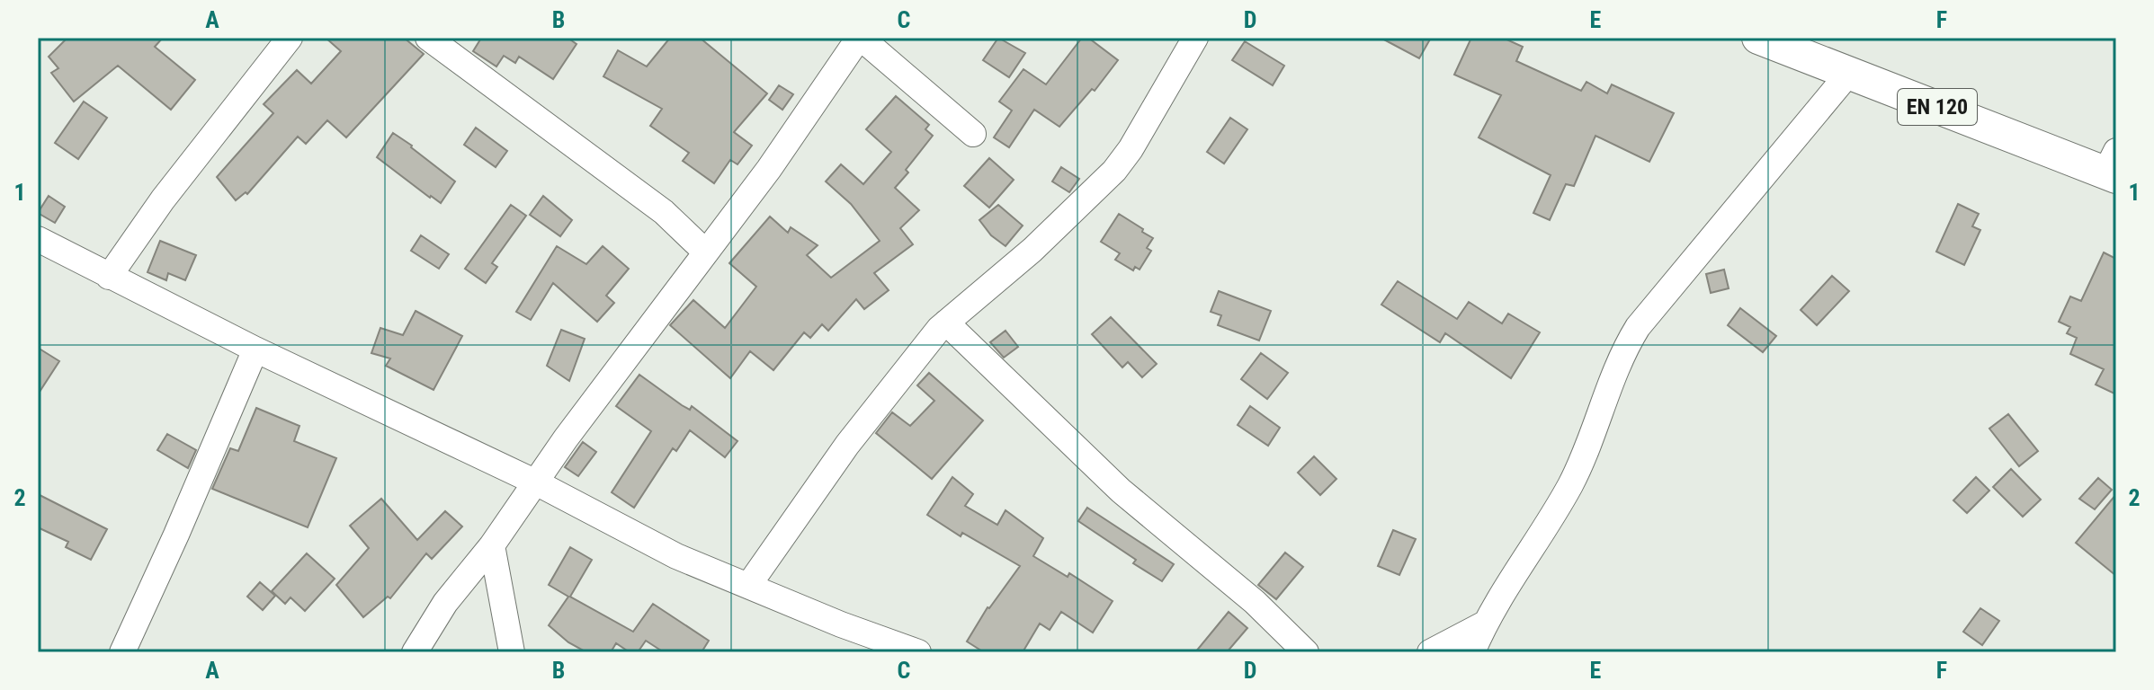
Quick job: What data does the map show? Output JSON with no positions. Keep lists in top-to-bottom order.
{
  "streets": {
    "main road": ["EN 120"]
  },
  "grid": {
    "columns": [
      "A",
      "B",
      "C",
      "D",
      "E",
      "F"
    ],
    "rows": ["1", "2"]
  }
}
